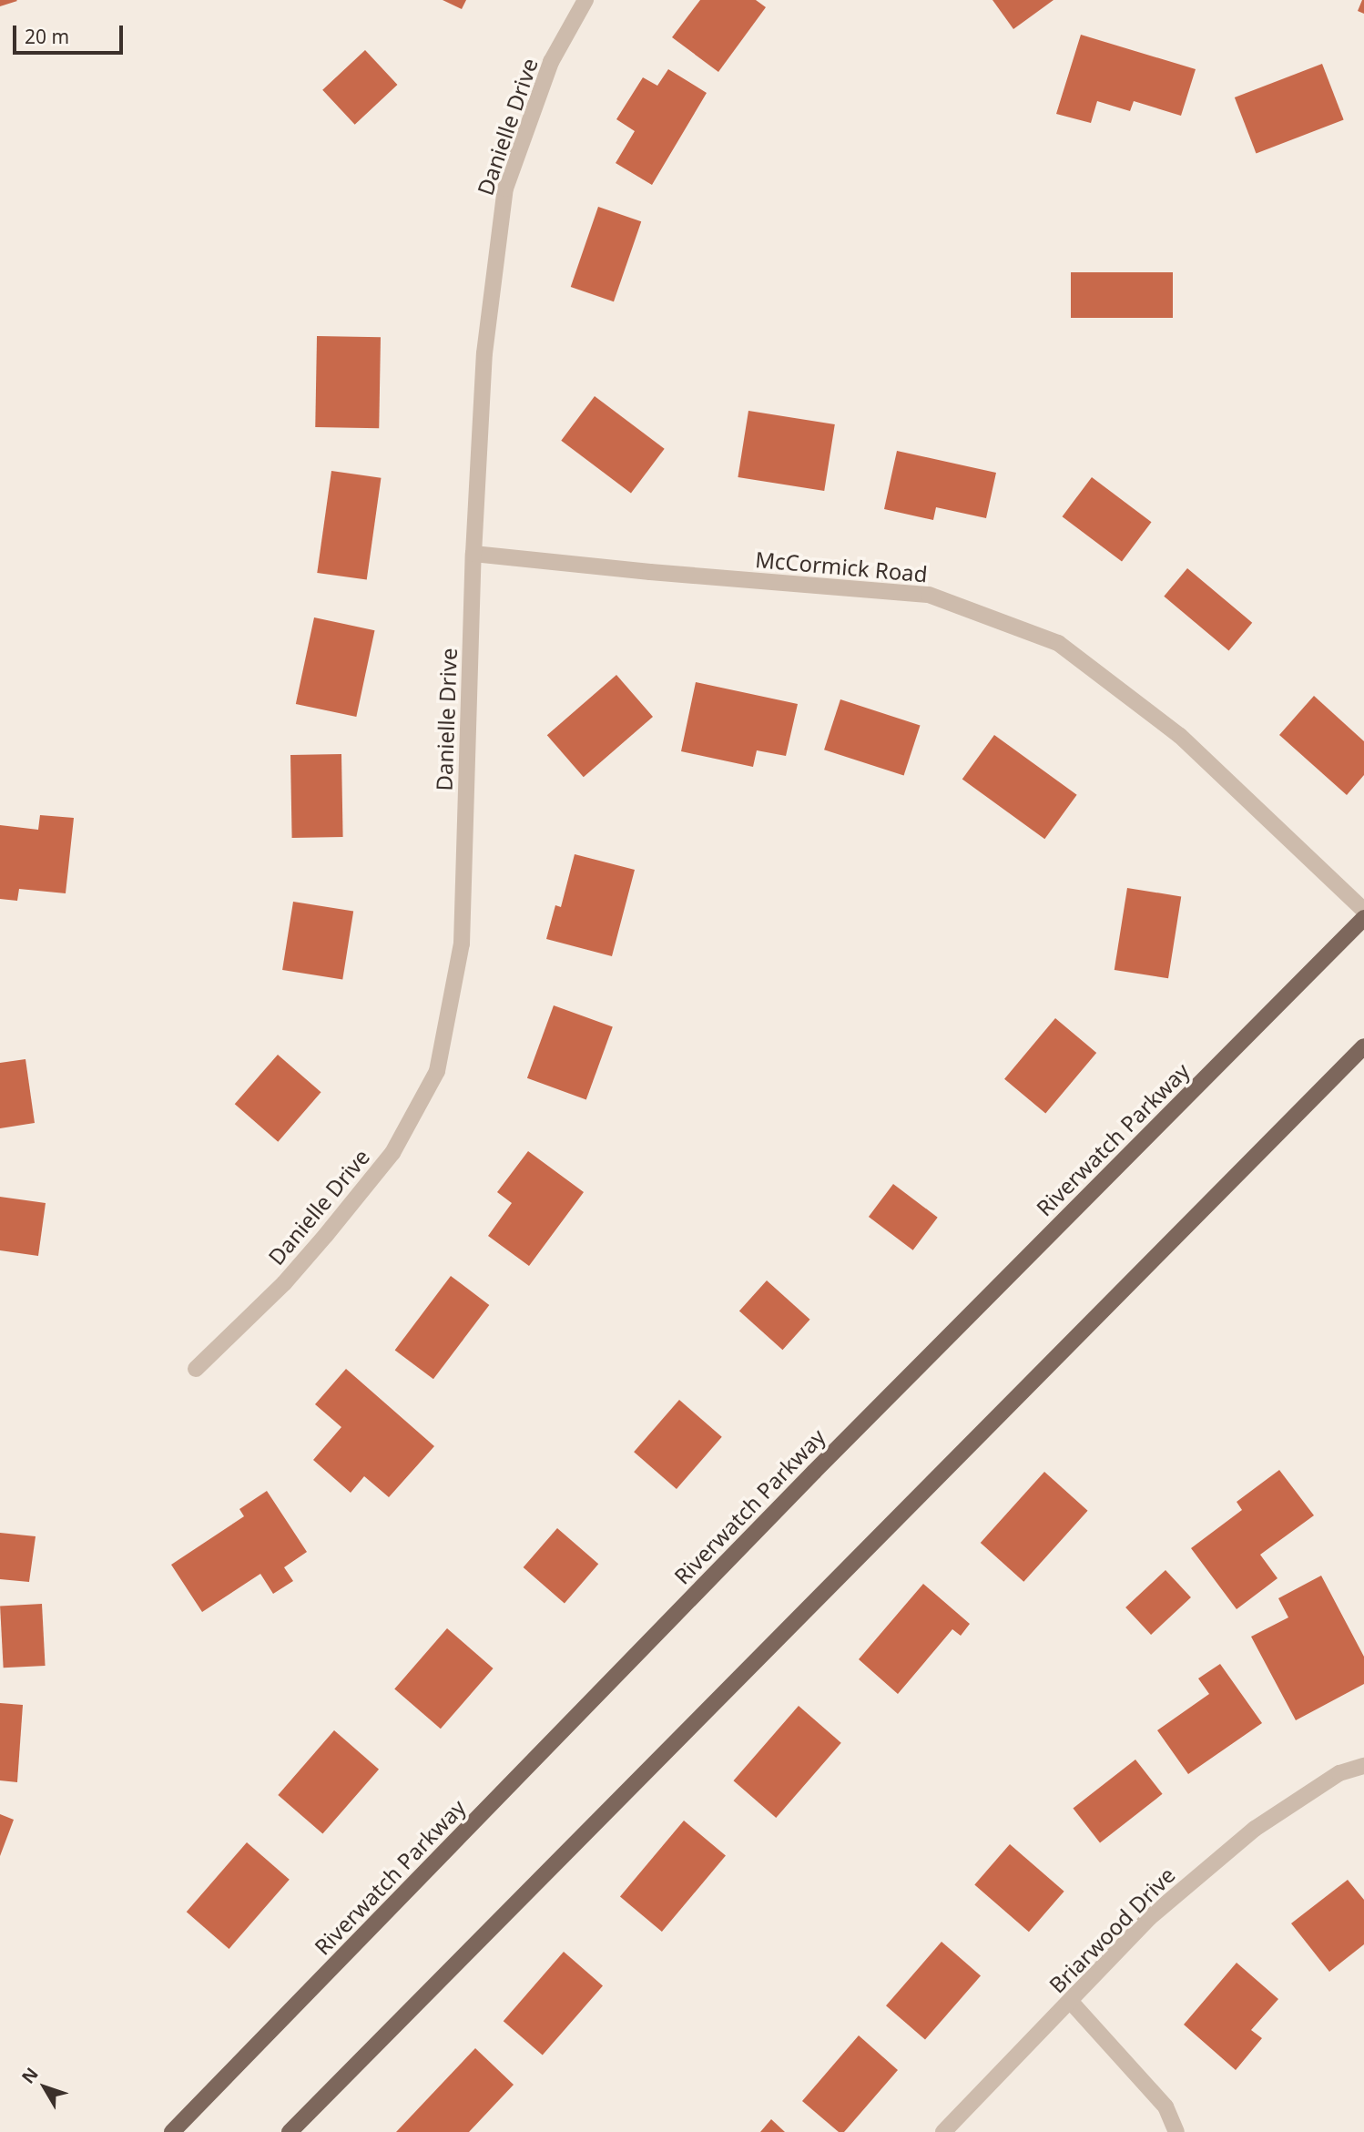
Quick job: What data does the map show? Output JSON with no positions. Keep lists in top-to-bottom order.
{
  "streets": {
    "main road": ["Riverwatch Parkway"],
    "street": ["Danielle Drive", "McCormick Road", "Briarwood Drive"]
  },
  "crossings": [
    ["Danielle Drive", "McCormick Road"]
  ],
  "scale_bar": "20 m",
  "north": "top left"
}
